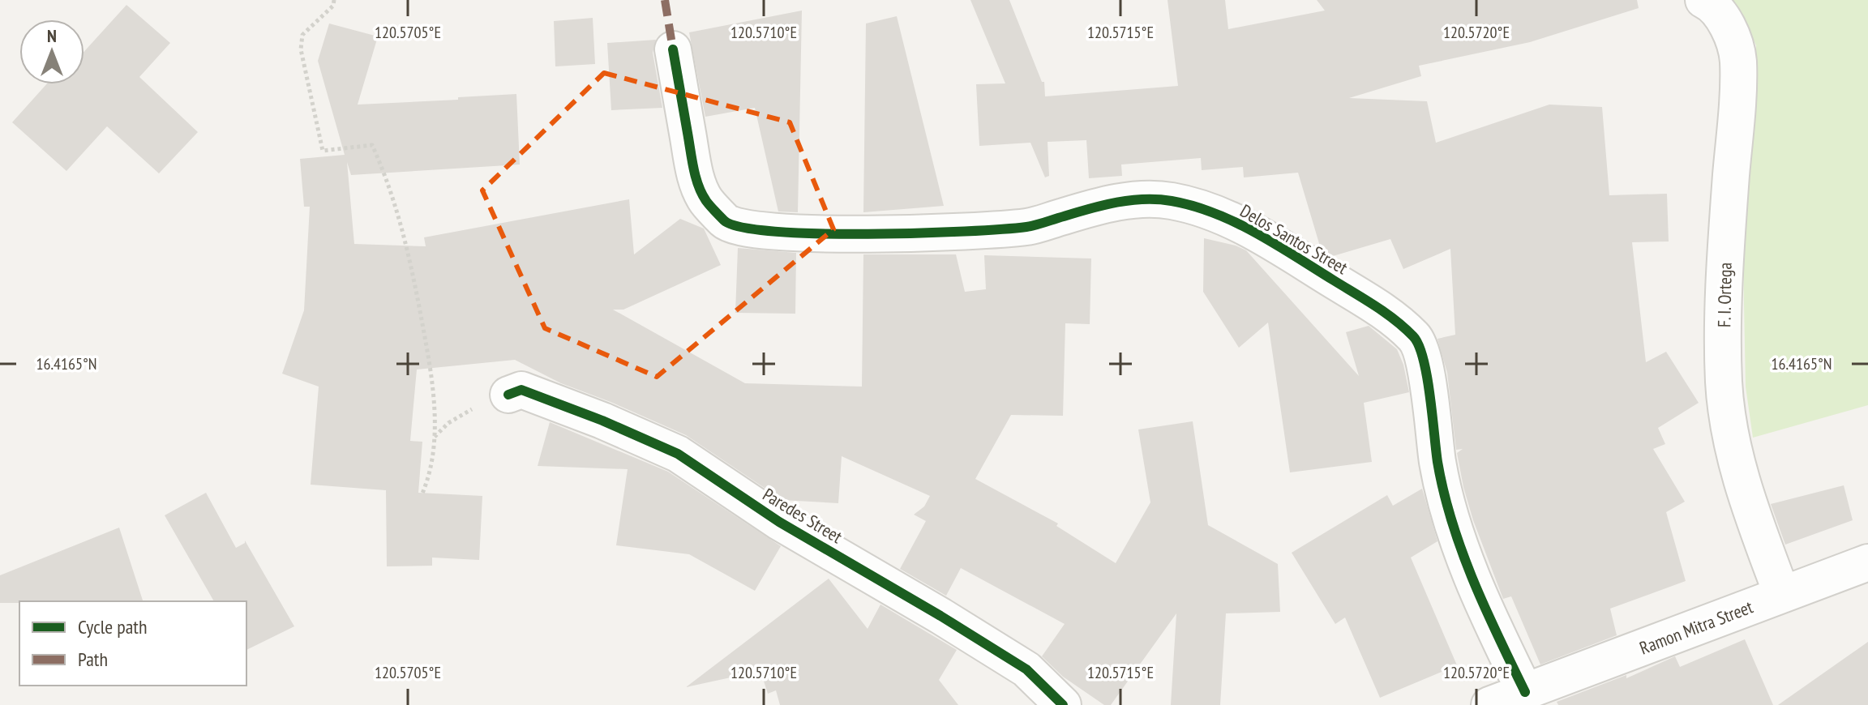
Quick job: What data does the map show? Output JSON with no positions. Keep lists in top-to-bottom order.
{
  "streets": {
    "street": [
      "Delos Santos Street",
      "F. I. Ortega",
      "Paredes Street",
      "Ramon Mitra Street"
    ]
  },
  "crossings": [
    ["Delos Santos Street", "Ramon Mitra Street"],
    ["F. I. Ortega", "Ramon Mitra Street"]
  ],
  "legend": ["Cycle path", "Path"],
  "north": "top",
  "coordinates": [
    "120.5705°E",
    "120.5710°E",
    "120.5715°E",
    "120.5720°E",
    "16.4165°N"
  ]
}
